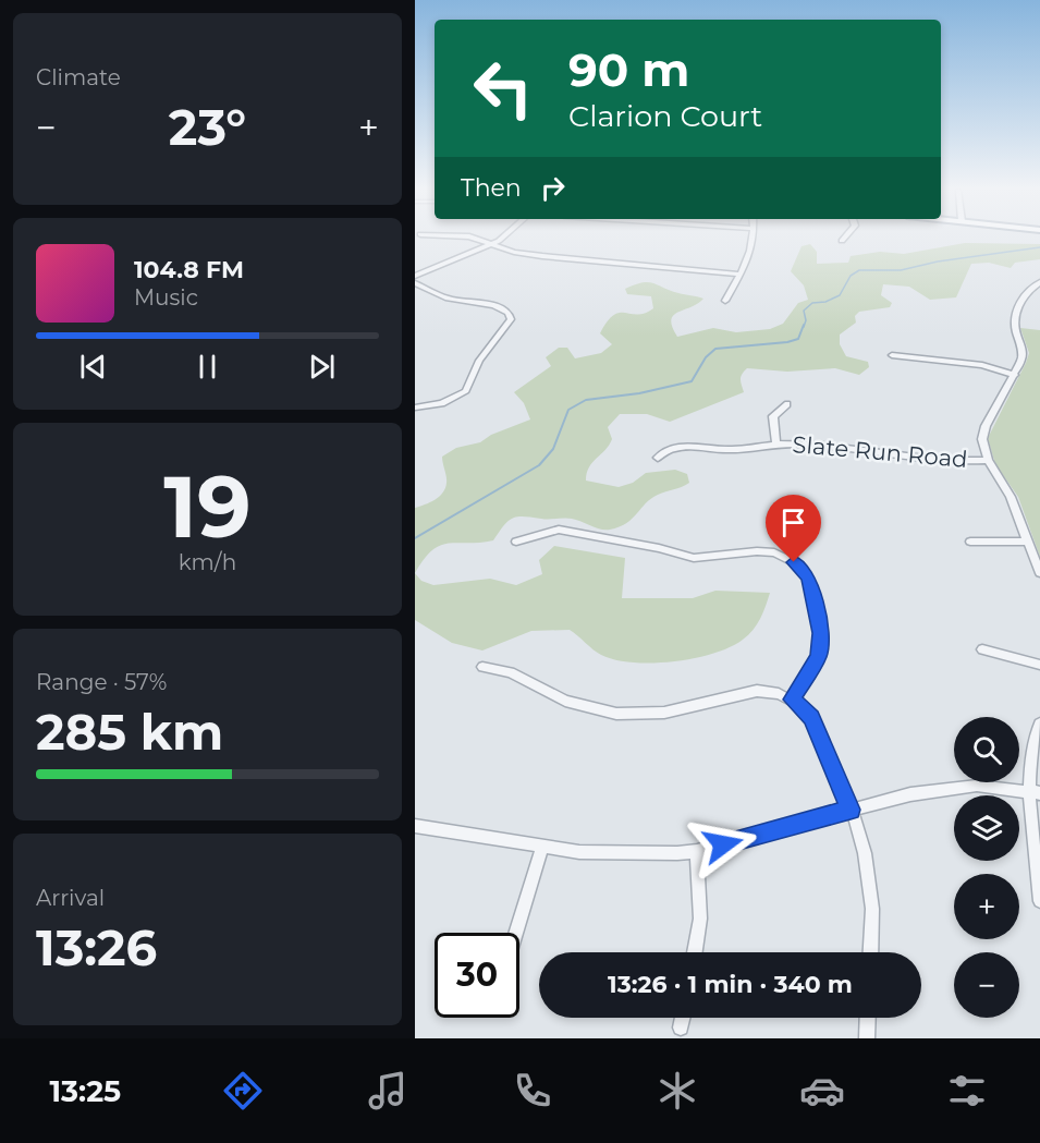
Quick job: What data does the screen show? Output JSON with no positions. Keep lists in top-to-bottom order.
{
  "streets": {
    "street": ["Slate Run Road"]
  },
  "page": {
    "tile": [
      "Climate",
      ["19", "km/h"],
      ["Range · 57%", "285 km"],
      ["Arrival", "13:26"]
    ],
    "turn": ["90 m", "Clarion Court"],
    "heat": ["−", "23°", "+"],
    "then": "Then",
    "song": ["104.8 FM", "Music"],
    "map_buttons": ["+", "−"],
    "limit": "30",
    "trip": "13:26 · 1 min · 340 m",
    "tabs": "13:25"
  }
}
